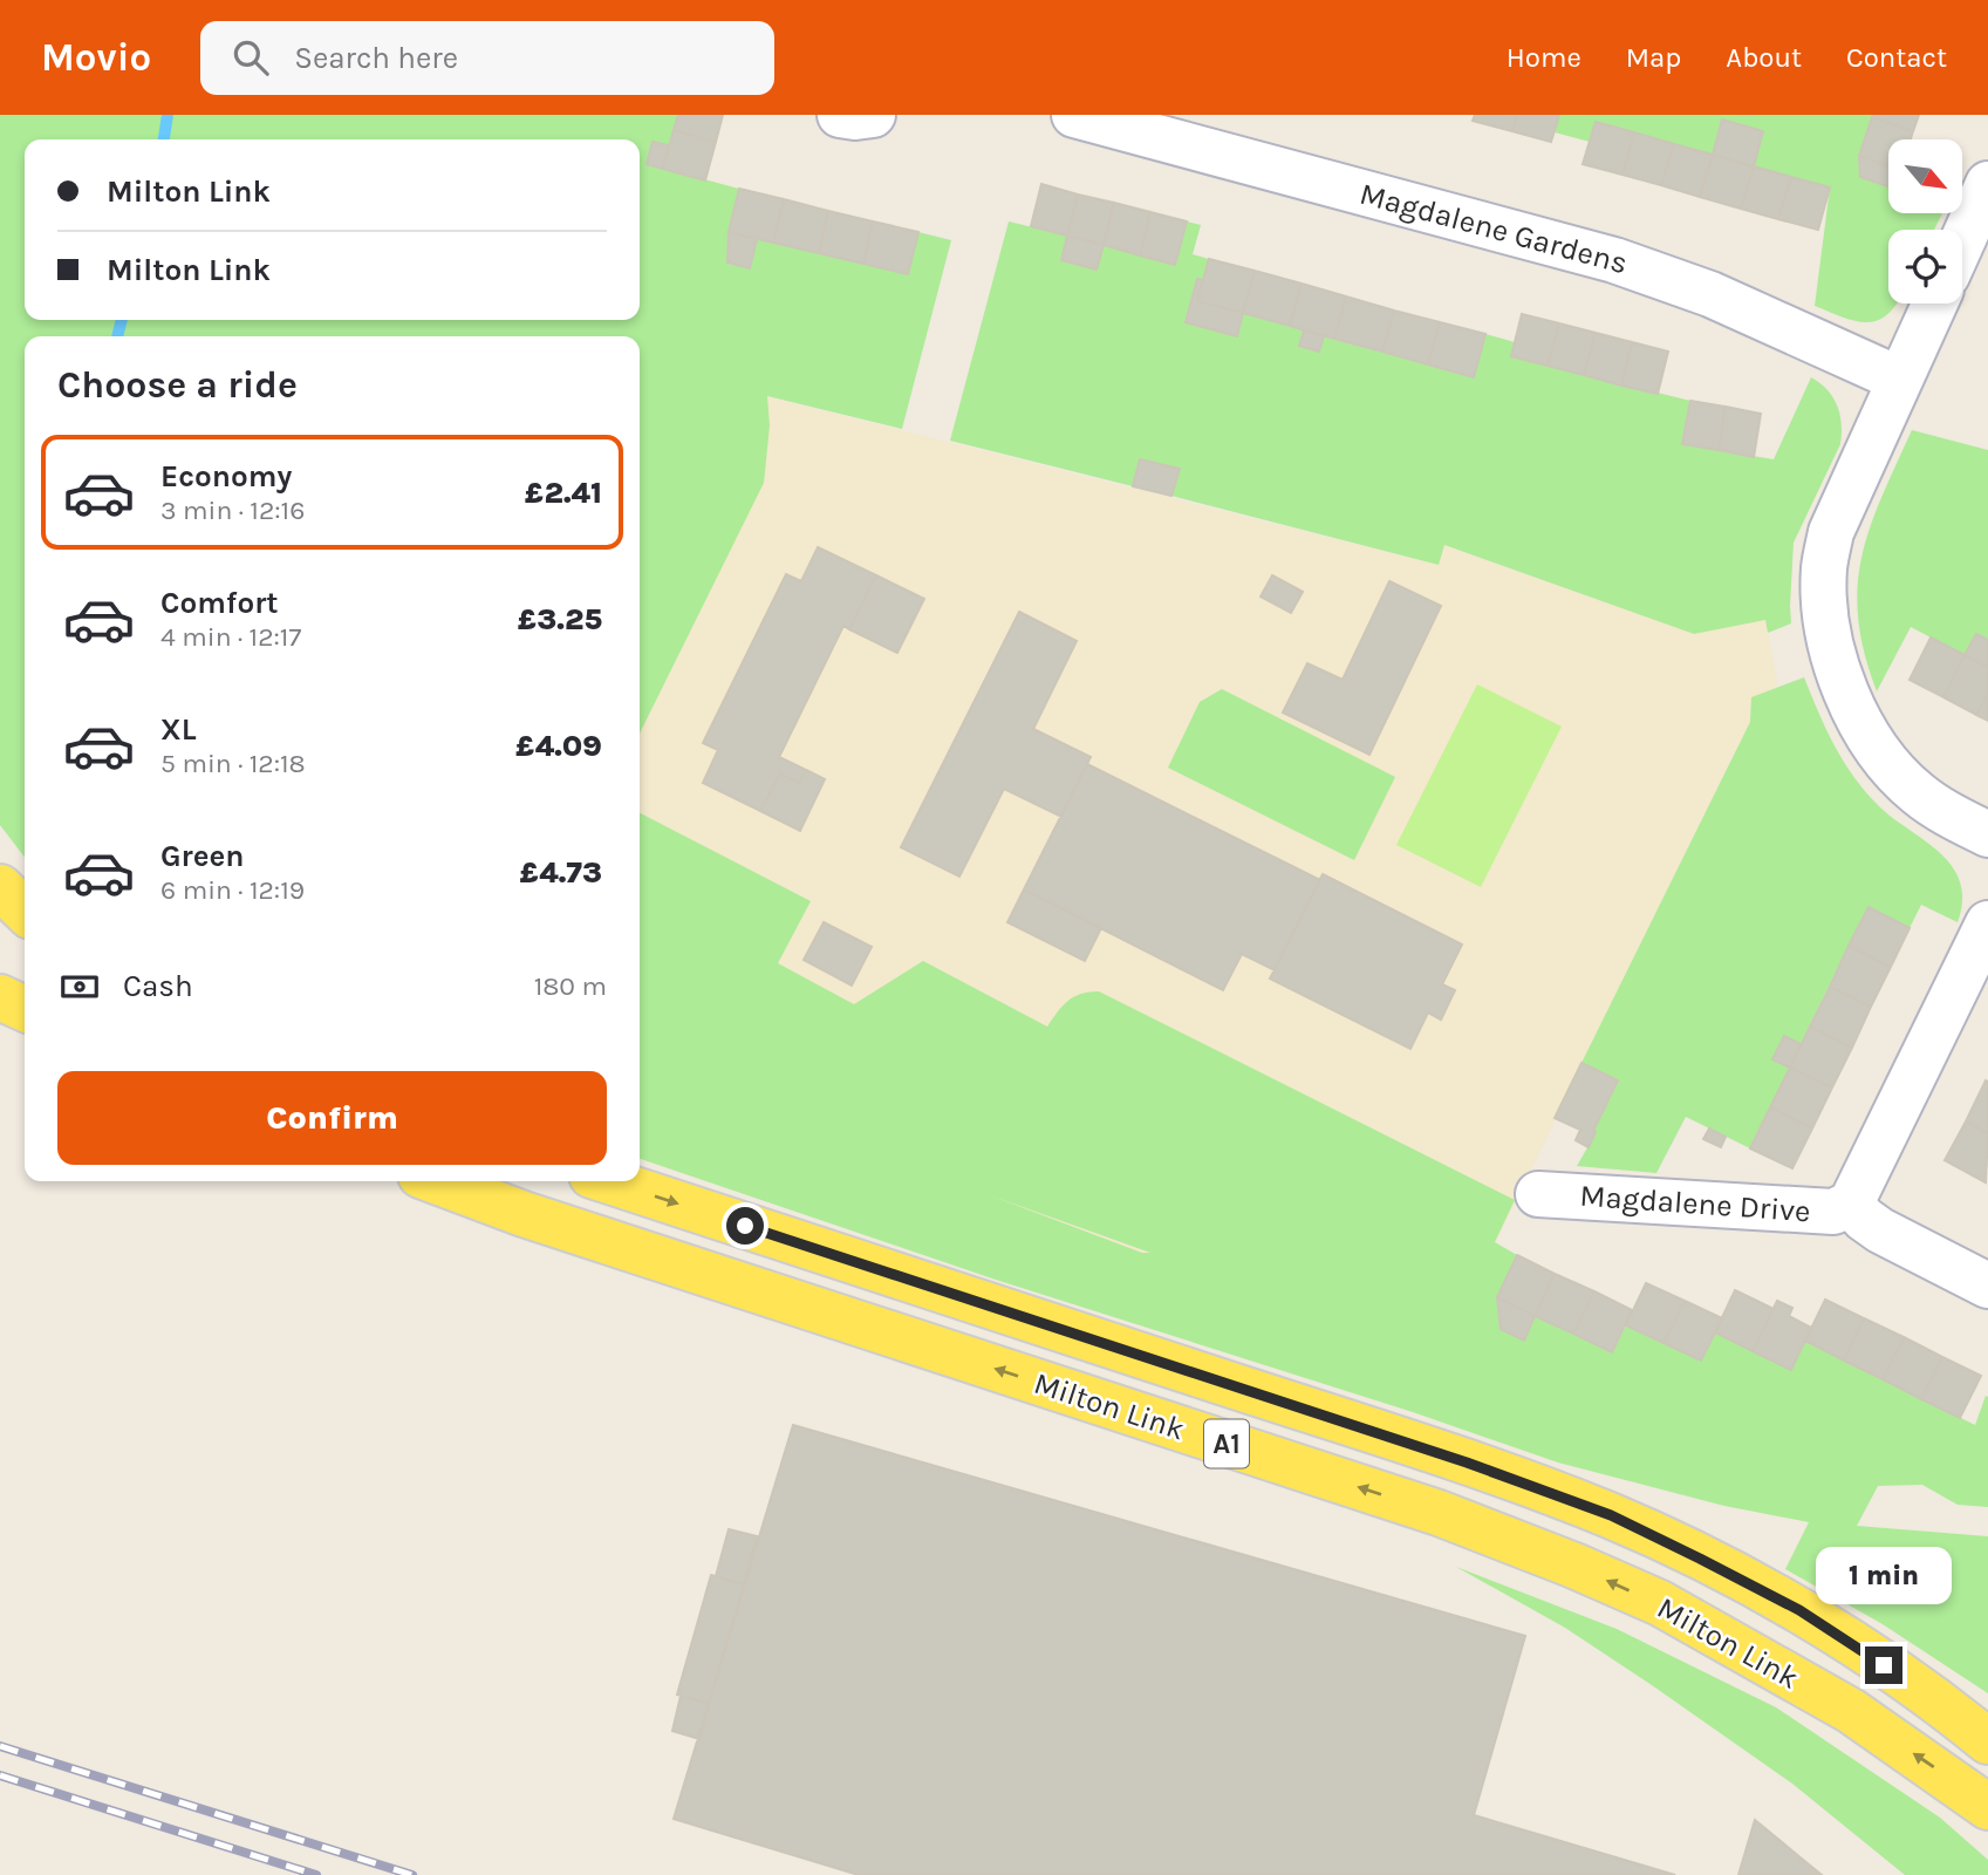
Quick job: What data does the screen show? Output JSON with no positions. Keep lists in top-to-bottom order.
{
  "streets": {
    "main road": ["Milton Link", "A1"],
    "street": ["Magdalene Gardens", "Magdalene Drive"]
  },
  "north": "bottom right",
  "page": {
    "header": "Movio",
    "search": "Search here",
    "nav": [
      "Home",
      "Map",
      "About",
      "Contact"
    ],
    "banner": ["Milton Link", "Milton Link"],
    "heading": "Choose a ride",
    "list": [
      {
        "name": "Economy",
        "note": "3 min · 12:16",
        "value": "£2.41"
      },
      {
        "name": "Comfort",
        "note": "4 min · 12:17",
        "value": "£3.25"
      },
      {
        "name": "XL",
        "note": "5 min · 12:18",
        "value": "£4.09"
      },
      {
        "name": "Green",
        "note": "6 min · 12:19",
        "value": "£4.73"
      }
    ],
    "pay": ["Cash", "180 m"],
    "buttons": "Confirm",
    "bubble": "1 min"
  }
}
